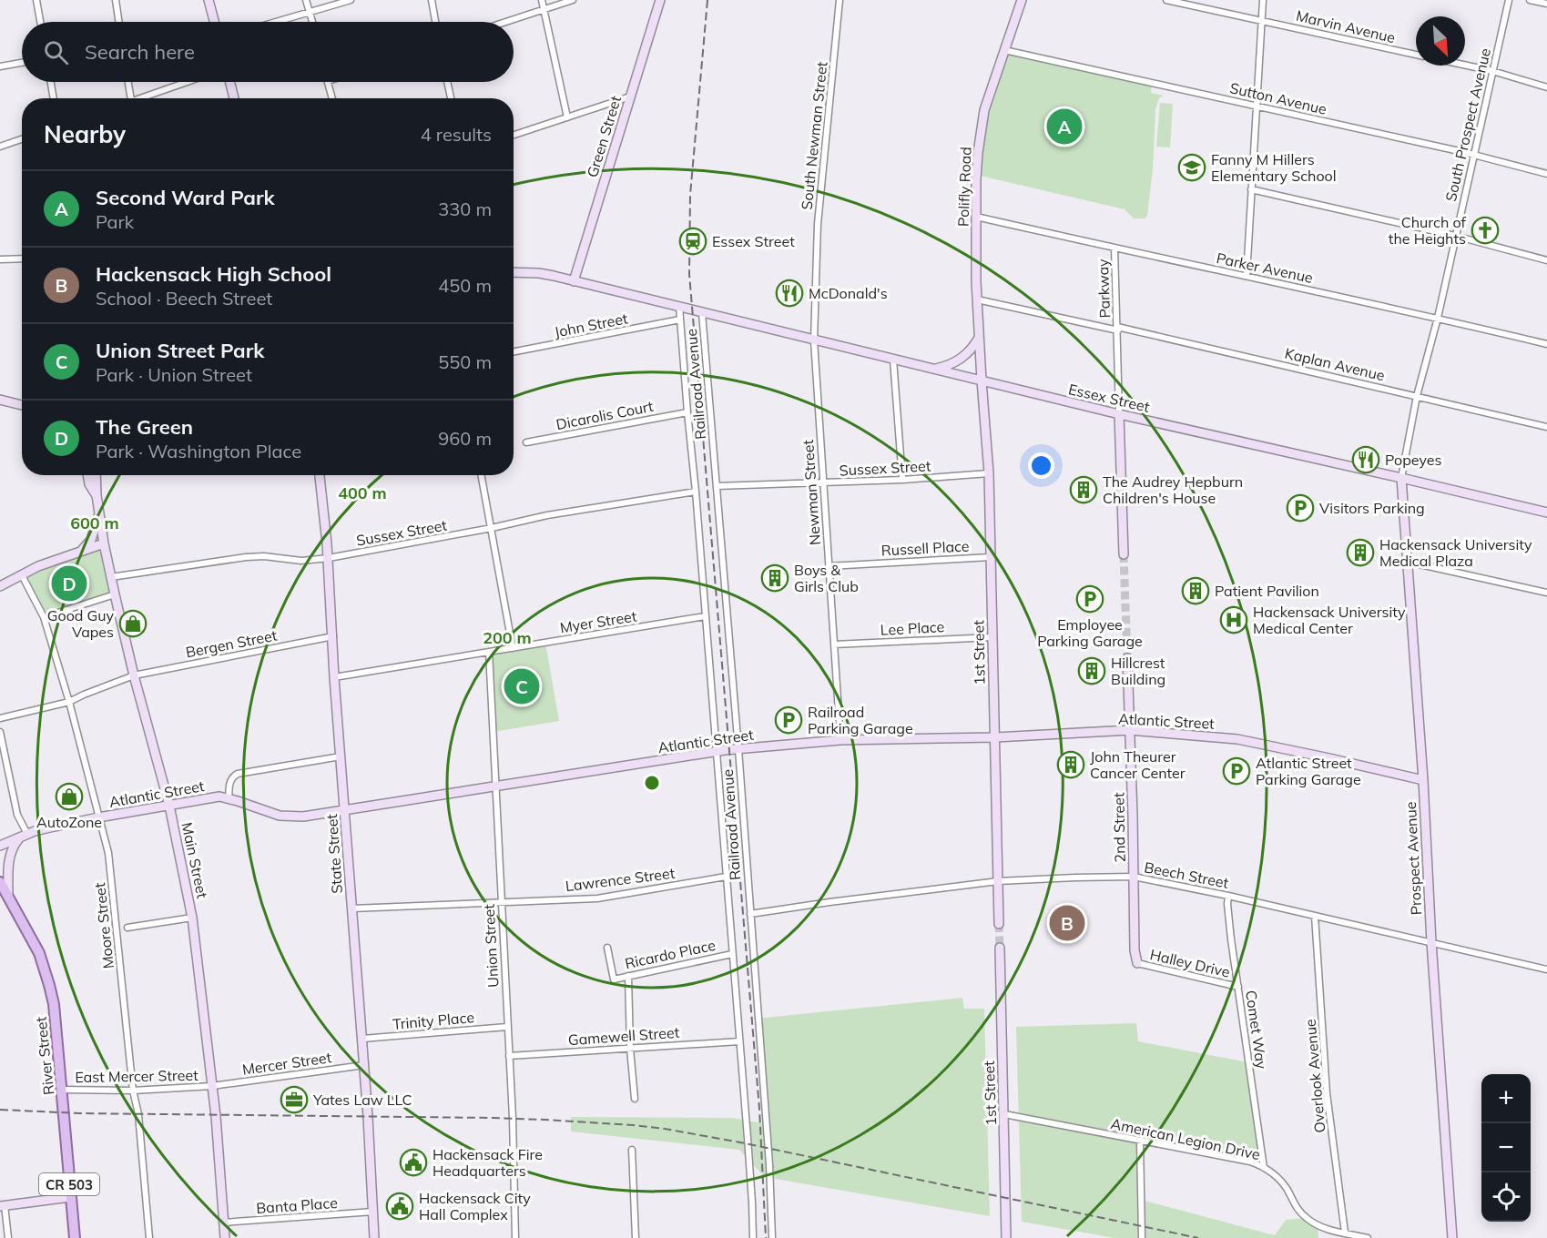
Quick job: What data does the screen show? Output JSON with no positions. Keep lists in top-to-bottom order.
{
  "streets": {
    "main road": ["River Street", "CR 503"],
    "street": [
      "Marvin Avenue",
      "Sutton Avenue",
      "South Prospect Avenue",
      "South Newman Street",
      "Green Street",
      "Polifly Road",
      "Parker Avenue",
      "Parkway",
      "John Street",
      "Kaplan Avenue",
      "Railroad Avenue",
      "Essex Street",
      "Dicarolis Court",
      "Sussex Street",
      "Newman Street",
      "Russell Place",
      "Myer Street",
      "Lee Place",
      "Bergen Street",
      "1st Street",
      "Atlantic Street",
      "2nd Street",
      "State Street",
      "Prospect Avenue",
      "Main Street",
      "Beech Street",
      "Lawrence Street",
      "Moore Street",
      "Union Street",
      "Ricardo Place",
      "Halley Drive",
      "Trinity Place",
      "Comet Way",
      "Gamewell Street",
      "Mercer Street",
      "East Mercer Street",
      "Overlook Avenue",
      "American Legion Drive",
      "Banta Place"
    ]
  },
  "crossings": [
    ["Sutton Avenue", "South Prospect Avenue"],
    ["Sutton Avenue", "Polifly Road"],
    ["South Prospect Avenue", "Parker Avenue"],
    ["South Prospect Avenue", "Kaplan Avenue"],
    ["South Prospect Avenue", "Essex Street"],
    ["South Prospect Avenue", "Prospect Avenue"],
    ["South Newman Street", "Essex Street"],
    ["South Newman Street", "Newman Street"],
    ["Green Street", "Essex Street"],
    ["Polifly Road", "Parker Avenue"],
    ["Polifly Road", "Kaplan Avenue"],
    ["Polifly Road", "Essex Street"],
    ["Polifly Road", "1st Street"],
    ["Parker Avenue", "Parkway"],
    ["Parkway", "Kaplan Avenue"],
    ["Parkway", "Essex Street"],
    ["John Street", "Railroad Avenue"],
    ["Railroad Avenue", "Essex Street"],
    ["Railroad Avenue", "Dicarolis Court"],
    ["Railroad Avenue", "Sussex Street"],
    ["Railroad Avenue", "Myer Street"],
    ["Railroad Avenue", "Atlantic Street"],
    ["Railroad Avenue", "Beech Street"],
    ["Railroad Avenue", "Lawrence Street"],
    ["Railroad Avenue", "Ricardo Place"],
    ["Railroad Avenue", "Gamewell Street"],
    ["Essex Street", "Newman Street"],
    ["Essex Street", "1st Street"],
    ["Essex Street", "Prospect Avenue"],
    ["Sussex Street", "Newman Street"],
    ["Sussex Street", "1st Street"],
    ["Sussex Street", "State Street"],
    ["Sussex Street", "Main Street"],
    ["Newman Street", "Russell Place"],
    ["Newman Street", "Lee Place"],
    ["Newman Street", "Atlantic Street"],
    ["Russell Place", "1st Street"],
    ["Myer Street", "State Street"],
    ["Myer Street", "Union Street"],
    ["Lee Place", "1st Street"],
    ["Bergen Street", "State Street"],
    ["Bergen Street", "Main Street"],
    ["Bergen Street", "Moore Street"],
    ["1st Street", "Atlantic Street"],
    ["1st Street", "Beech Street"],
    ["1st Street", "American Legion Drive"],
    ["Atlantic Street", "2nd Street"],
    ["Atlantic Street", "State Street"],
    ["Atlantic Street", "Prospect Avenue"],
    ["Atlantic Street", "Main Street"],
    ["Atlantic Street", "Moore Street"],
    ["Atlantic Street", "Union Street"],
    ["2nd Street", "Beech Street"],
    ["2nd Street", "Halley Drive"],
    ["State Street", "Lawrence Street"],
    ["State Street", "Trinity Place"],
    ["State Street", "Mercer Street"],
    ["State Street", "Banta Place"],
    ["Prospect Avenue", "Beech Street"],
    ["Main Street", "Mercer Street"],
    ["Main Street", "East Mercer Street"],
    ["Main Street", "Banta Place"],
    ["Beech Street", "Comet Way"],
    ["Beech Street", "Overlook Avenue"],
    ["Lawrence Street", "Union Street"],
    ["Moore Street", "East Mercer Street"],
    ["Union Street", "Trinity Place"],
    ["Union Street", "Gamewell Street"],
    ["Halley Drive", "Comet Way"],
    ["Comet Way", "American Legion Drive"],
    ["River Street", "East Mercer Street"],
    ["Mercer Street", "East Mercer Street"],
    ["Overlook Avenue", "American Legion Drive"]
  ],
  "places": {
    "school or university": ["Fanny M Hillers Elementary School"],
    "church": ["Church of the Heights"],
    "station": ["Essex Street"],
    "restaurant": ["McDonald's", "Popeyes"],
    "building": [
      "The Audrey Hepburn Children's House",
      "Hackensack University Medical Plaza",
      "Boys & Girls Club",
      "Patient Pavilion",
      "Hillcrest Building",
      "John Theurer Cancer Center"
    ],
    "parking": [
      "Visitors Parking",
      "Employee Parking Garage",
      "Railroad Parking Garage",
      "Atlantic Street Parking Garage"
    ],
    "hospital": ["Hackensack University Medical Center"],
    "shop": ["Good Guy Vapes", "AutoZone"],
    "office": ["Yates Law LLC"],
    "public building": ["Hackensack Fire Headquarters", "Hackensack City Hall Complex"]
  },
  "north": "bottom right",
  "page": {
    "search": "Search here",
    "heading": ["Nearby", "4 results"],
    "pins": [
      "A",
      "D",
      "C",
      "B"
    ],
    "list": [
      {
        "mark": "A",
        "name": "Second Ward Park",
        "note": "Park",
        "value": "330 m"
      },
      {
        "mark": "B",
        "name": "Hackensack High School",
        "note": "School · Beech Street",
        "value": "450 m"
      },
      {
        "mark": "C",
        "name": "Union Street Park",
        "note": "Park · Union Street",
        "value": "550 m"
      },
      {
        "mark": "D",
        "name": "The Green",
        "note": "Park · Washington Place",
        "value": "960 m"
      }
    ],
    "map_buttons": ["+", "−"]
  },
  "rings": ["400 m", "600 m", "200 m"]
}
